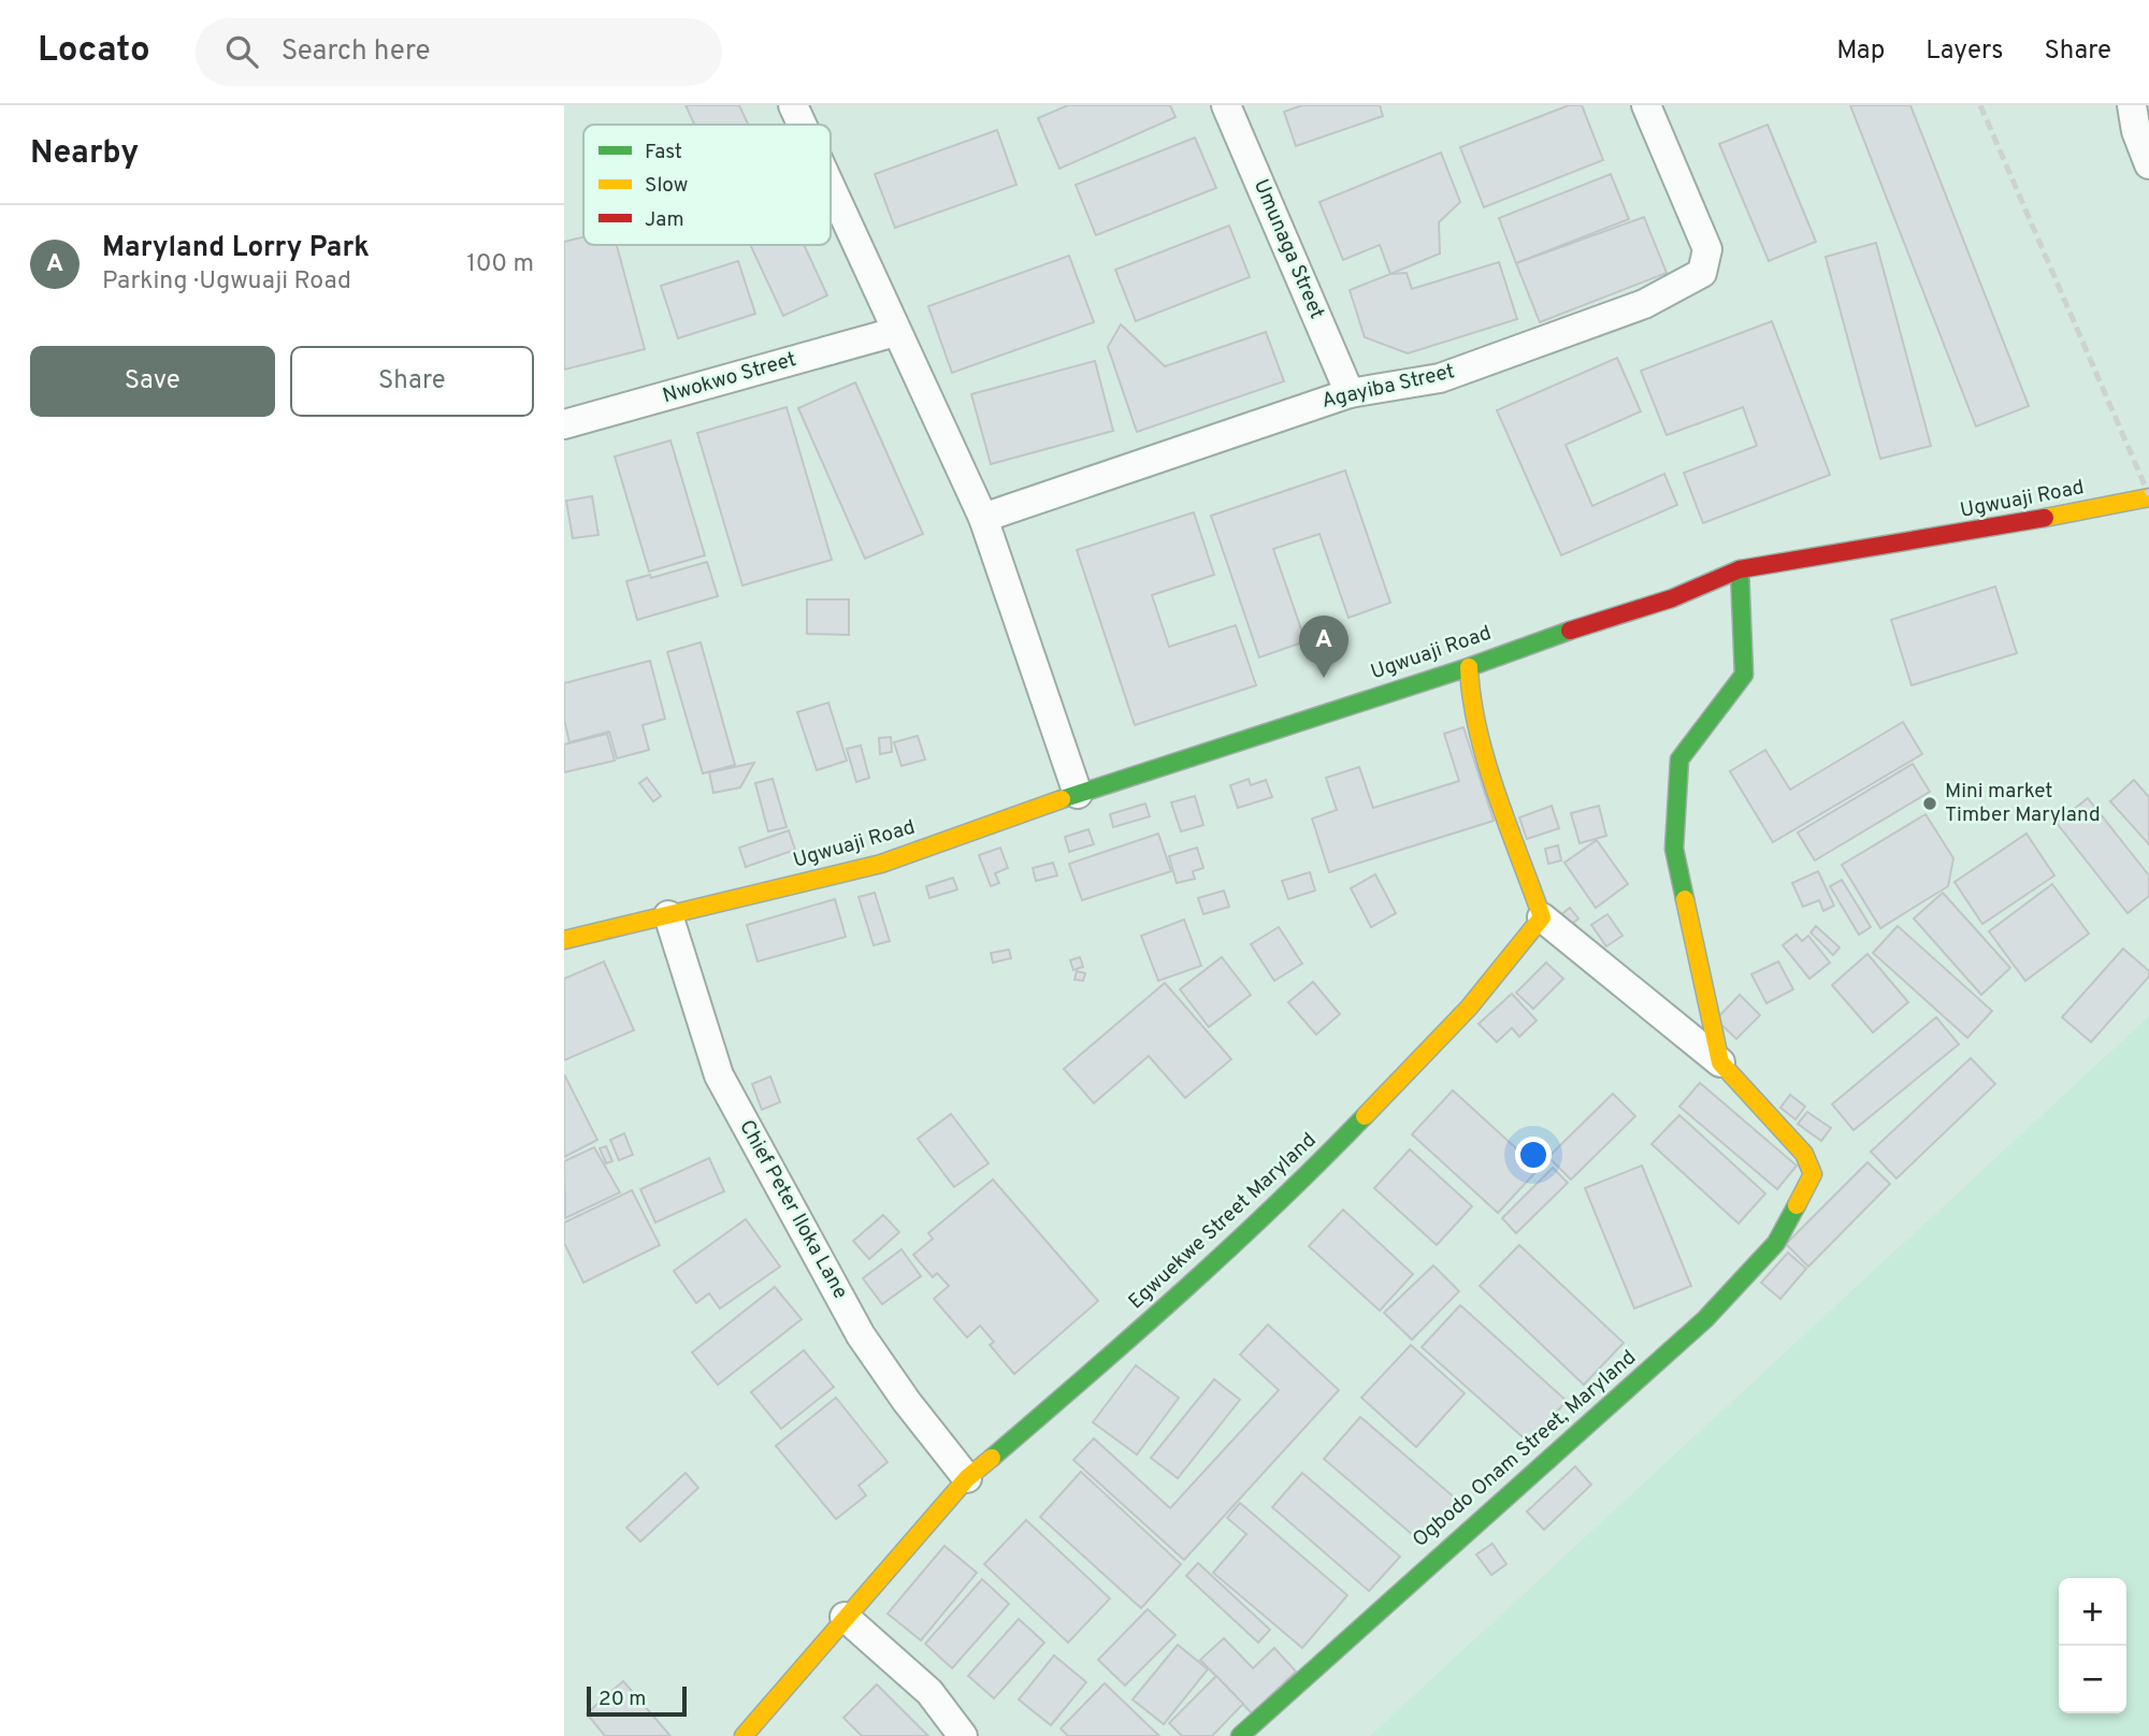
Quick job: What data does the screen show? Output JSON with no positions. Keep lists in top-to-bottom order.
{
  "streets": {
    "street": [
      "Umunaga Street",
      "Nwokwo Street",
      "Agayiba Street",
      "Ugwuaji Road",
      "Chief Peter Iloka Lane",
      "Egwuekwe Street Maryland",
      "Ogbodo Onam Street, Maryland"
    ]
  },
  "crossings": [
    ["Umunaga Street", "Agayiba Street"],
    ["Ugwuaji Road", "Chief Peter Iloka Lane"],
    ["Chief Peter Iloka Lane", "Egwuekwe Street Maryland"]
  ],
  "places": ["Mini market Timber Maryland"],
  "legend": ["Fast", "Slow", "Jam"],
  "scale_bar": "20 m",
  "page": {
    "header": "Locato",
    "search": "Search here",
    "nav": ["Map", "Layers", "Share"],
    "heading": "Nearby",
    "list": [
      {
        "mark": "A",
        "name": "Maryland Lorry Park",
        "note": "Parking · Ugwuaji Road",
        "value": "100 m"
      }
    ],
    "buttons": ["Save", "Share"],
    "pins": "A",
    "map_buttons": ["+", "−"],
    "scale": "20 m"
  }
}
